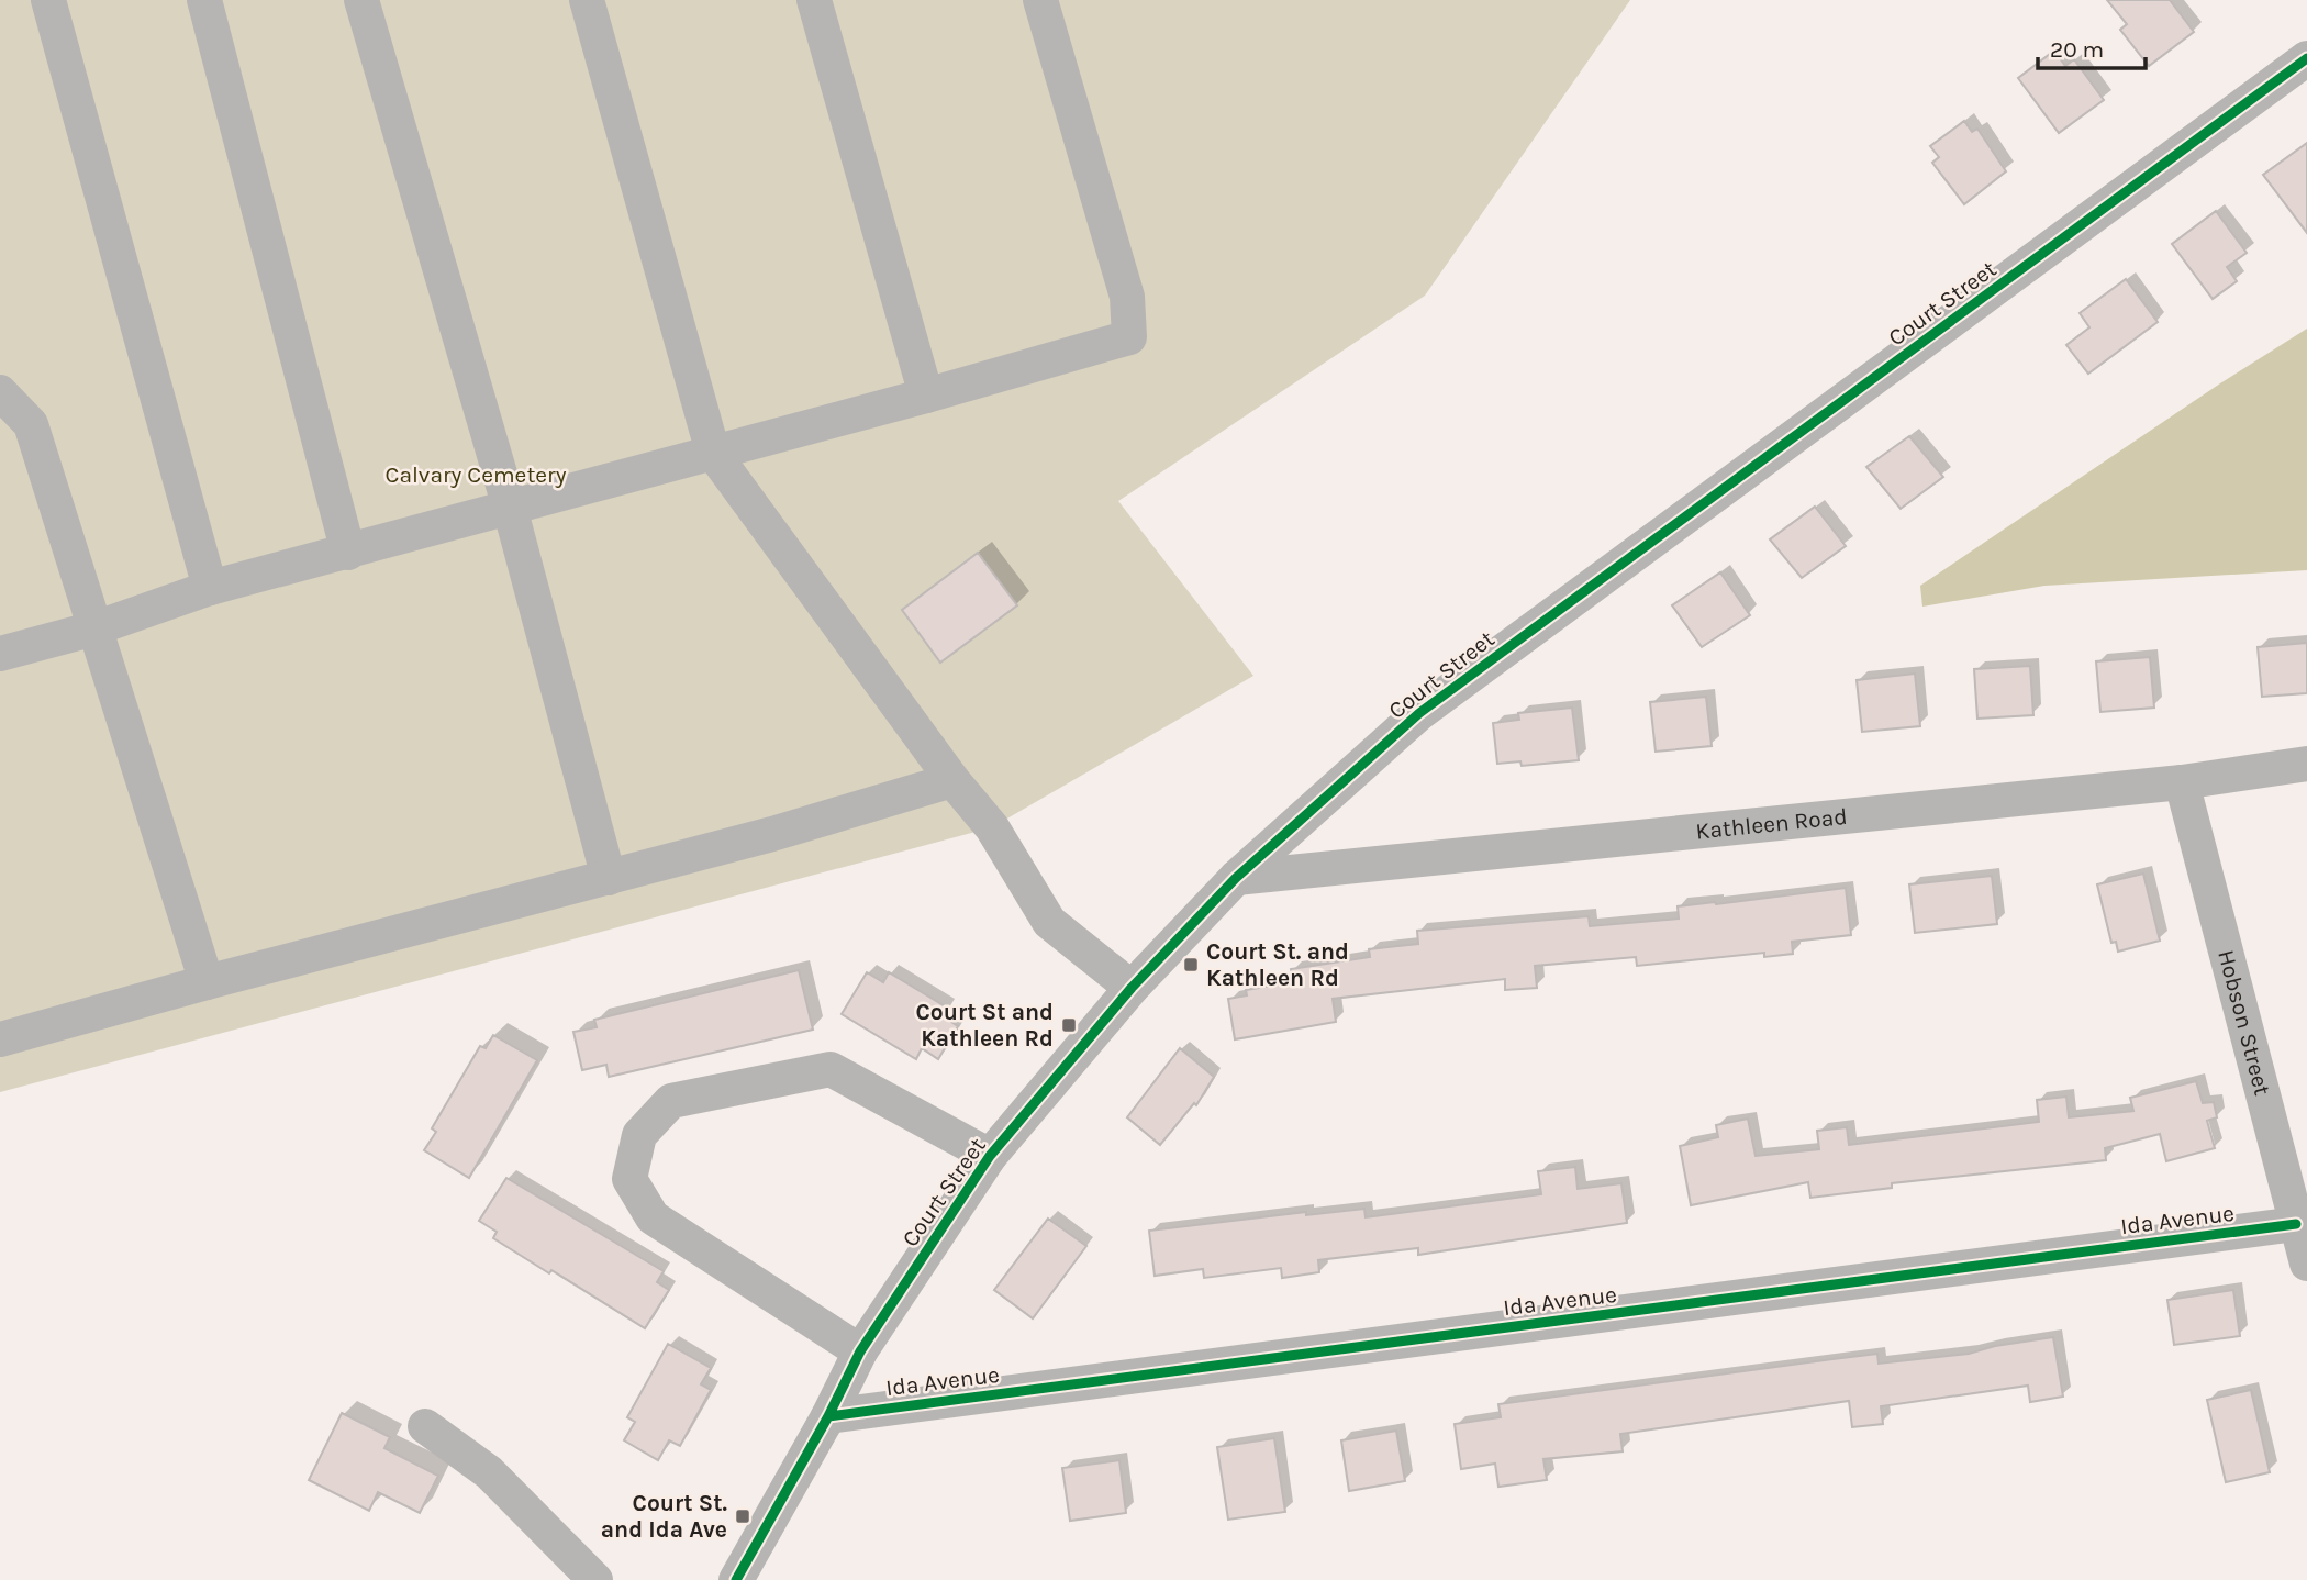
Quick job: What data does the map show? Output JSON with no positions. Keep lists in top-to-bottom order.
{
  "streets": {
    "street": [
      "Court Street",
      "Kathleen Road",
      "Hobson Street",
      "Ida Avenue"
    ]
  },
  "crossings": [
    ["Court Street", "Kathleen Road"],
    ["Court Street", "Ida Avenue"],
    ["Kathleen Road", "Hobson Street"],
    ["Hobson Street", "Ida Avenue"]
  ],
  "parks": ["Calvary Cemetery"],
  "places": {
    "transit": ["Court St. and Kathleen Rd", "Court St and Kathleen Rd", "Court St. and Ida Ave"]
  },
  "scale_bar": "20 m"
}
